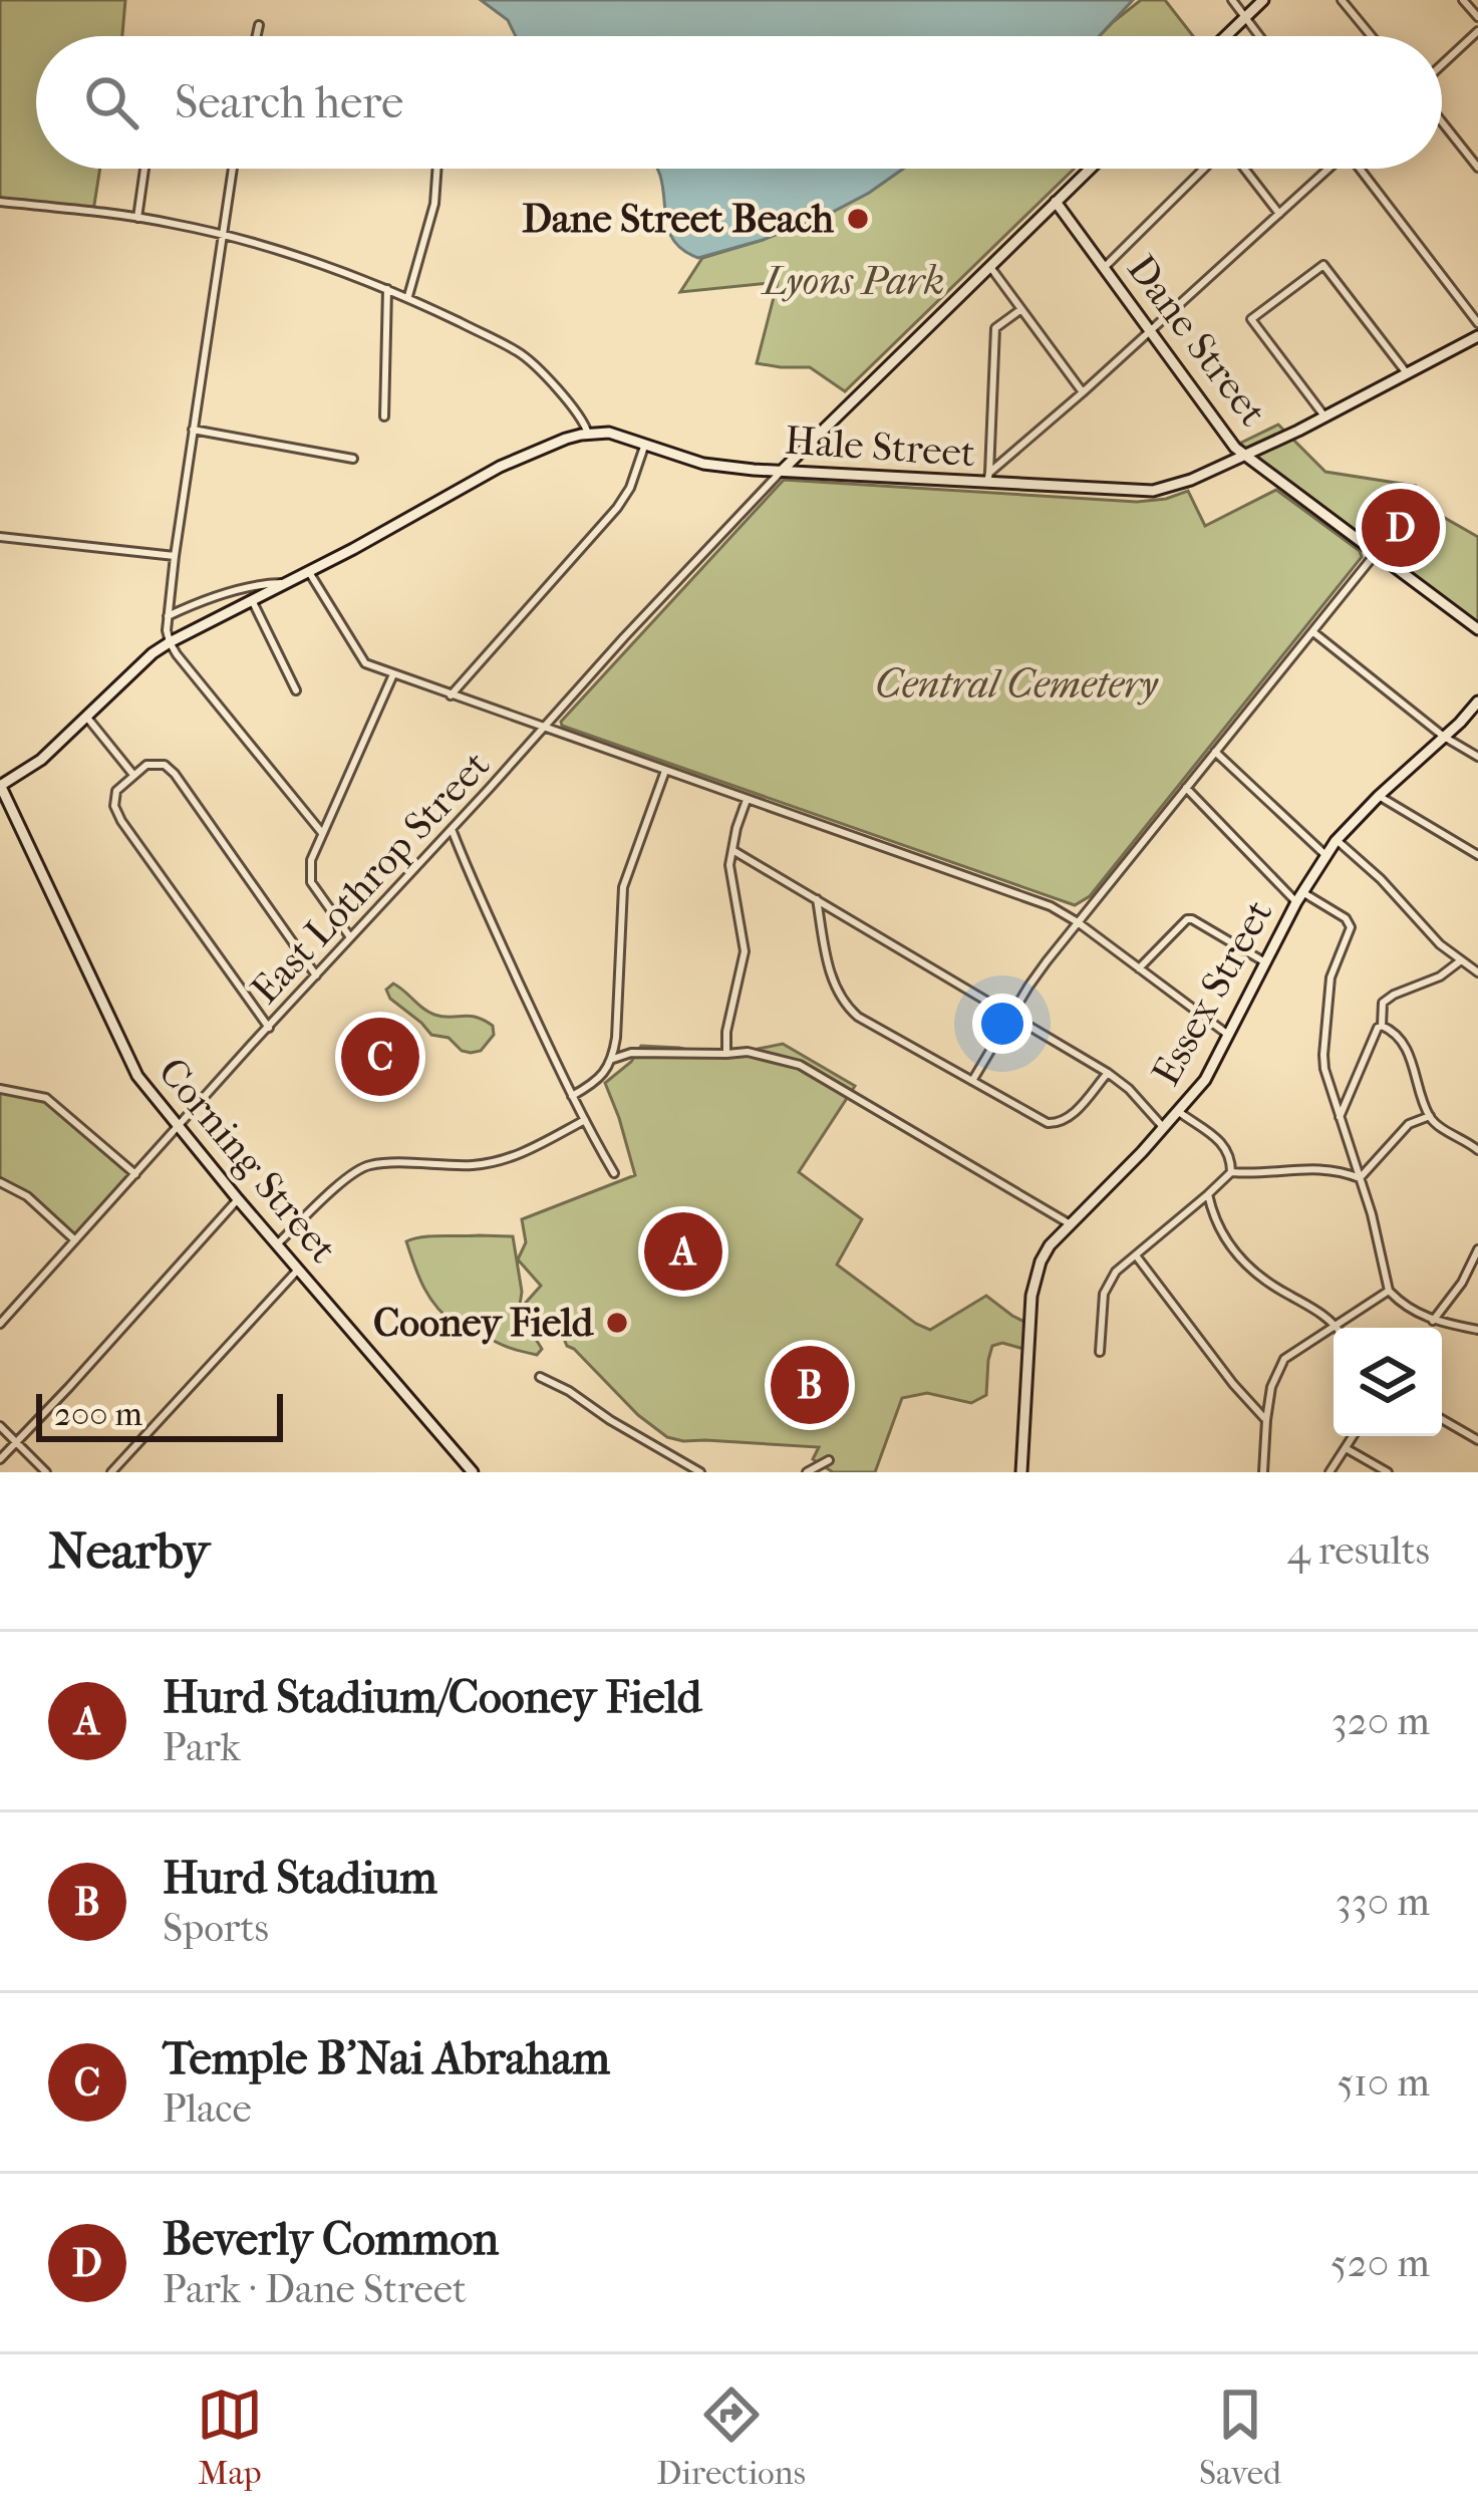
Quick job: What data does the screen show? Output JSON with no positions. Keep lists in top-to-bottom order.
{
  "streets": {
    "main road": [
      "Dane Street",
      "Hale Street",
      "Essex Street",
      "Corning Street"
    ],
    "street": ["East Lothrop Street"]
  },
  "crossings": [
    ["Dane Street", "Hale Street"],
    ["Hale Street", "East Lothrop Street"],
    ["Hale Street", "Corning Street"],
    ["East Lothrop Street", "Corning Street"]
  ],
  "parks": ["Lyons Park", "Central Cemetery"],
  "places": ["Dane Street Beach", "Cooney Field"],
  "scale_bar": "200 m",
  "page": {
    "search": "Search here",
    "pins": [
      "D",
      "C",
      "A",
      "B"
    ],
    "scale": "200 m",
    "heading": ["Nearby", "4 results"],
    "list": [
      {
        "mark": "A",
        "name": "Hurd Stadium/Cooney Field",
        "note": "Park",
        "value": "320 m"
      },
      {
        "mark": "B",
        "name": "Hurd Stadium",
        "note": "Sports",
        "value": "330 m"
      },
      {
        "mark": "C",
        "name": "Temple B'Nai Abraham",
        "note": "Place",
        "value": "510 m"
      },
      {
        "mark": "D",
        "name": "Beverly Common",
        "note": "Park · Dane Street",
        "value": "520 m"
      }
    ],
    "nav": ["Map", "Directions", "Saved"]
  }
}
